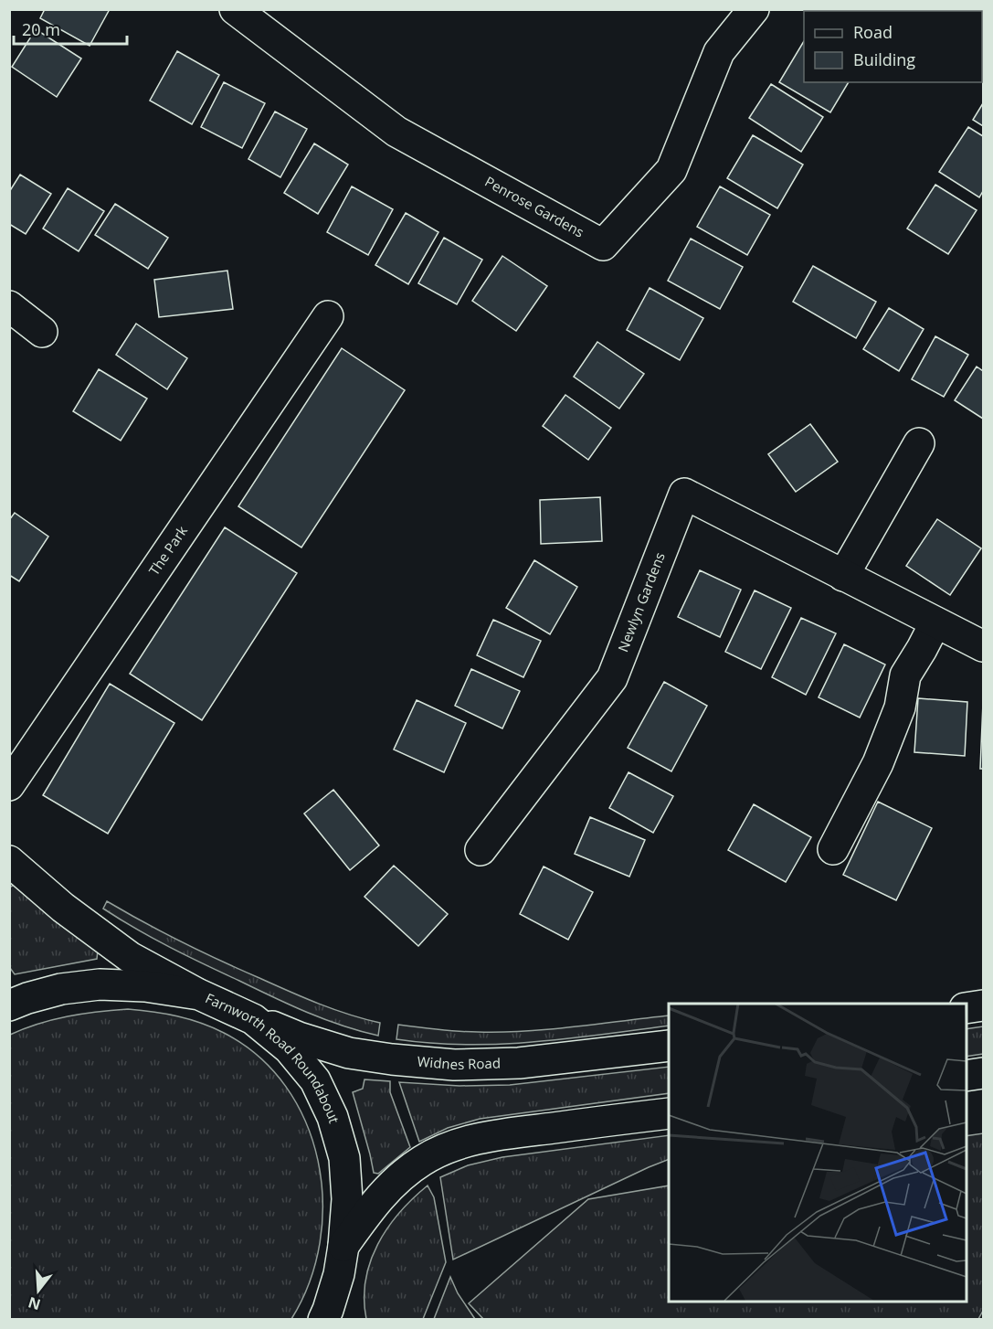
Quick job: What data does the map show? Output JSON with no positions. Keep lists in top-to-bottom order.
{
  "streets": {
    "street": [
      "Penrose Gardens",
      "The Park",
      "Newlyn Gardens",
      "Farnworth Road Roundabout",
      "Widnes Road"
    ]
  },
  "crossings": [
    ["Farnworth Road Roundabout", "Widnes Road"]
  ],
  "legend": ["Road", "Building"],
  "scale_bar": "20 m",
  "north": "bottom"
}
